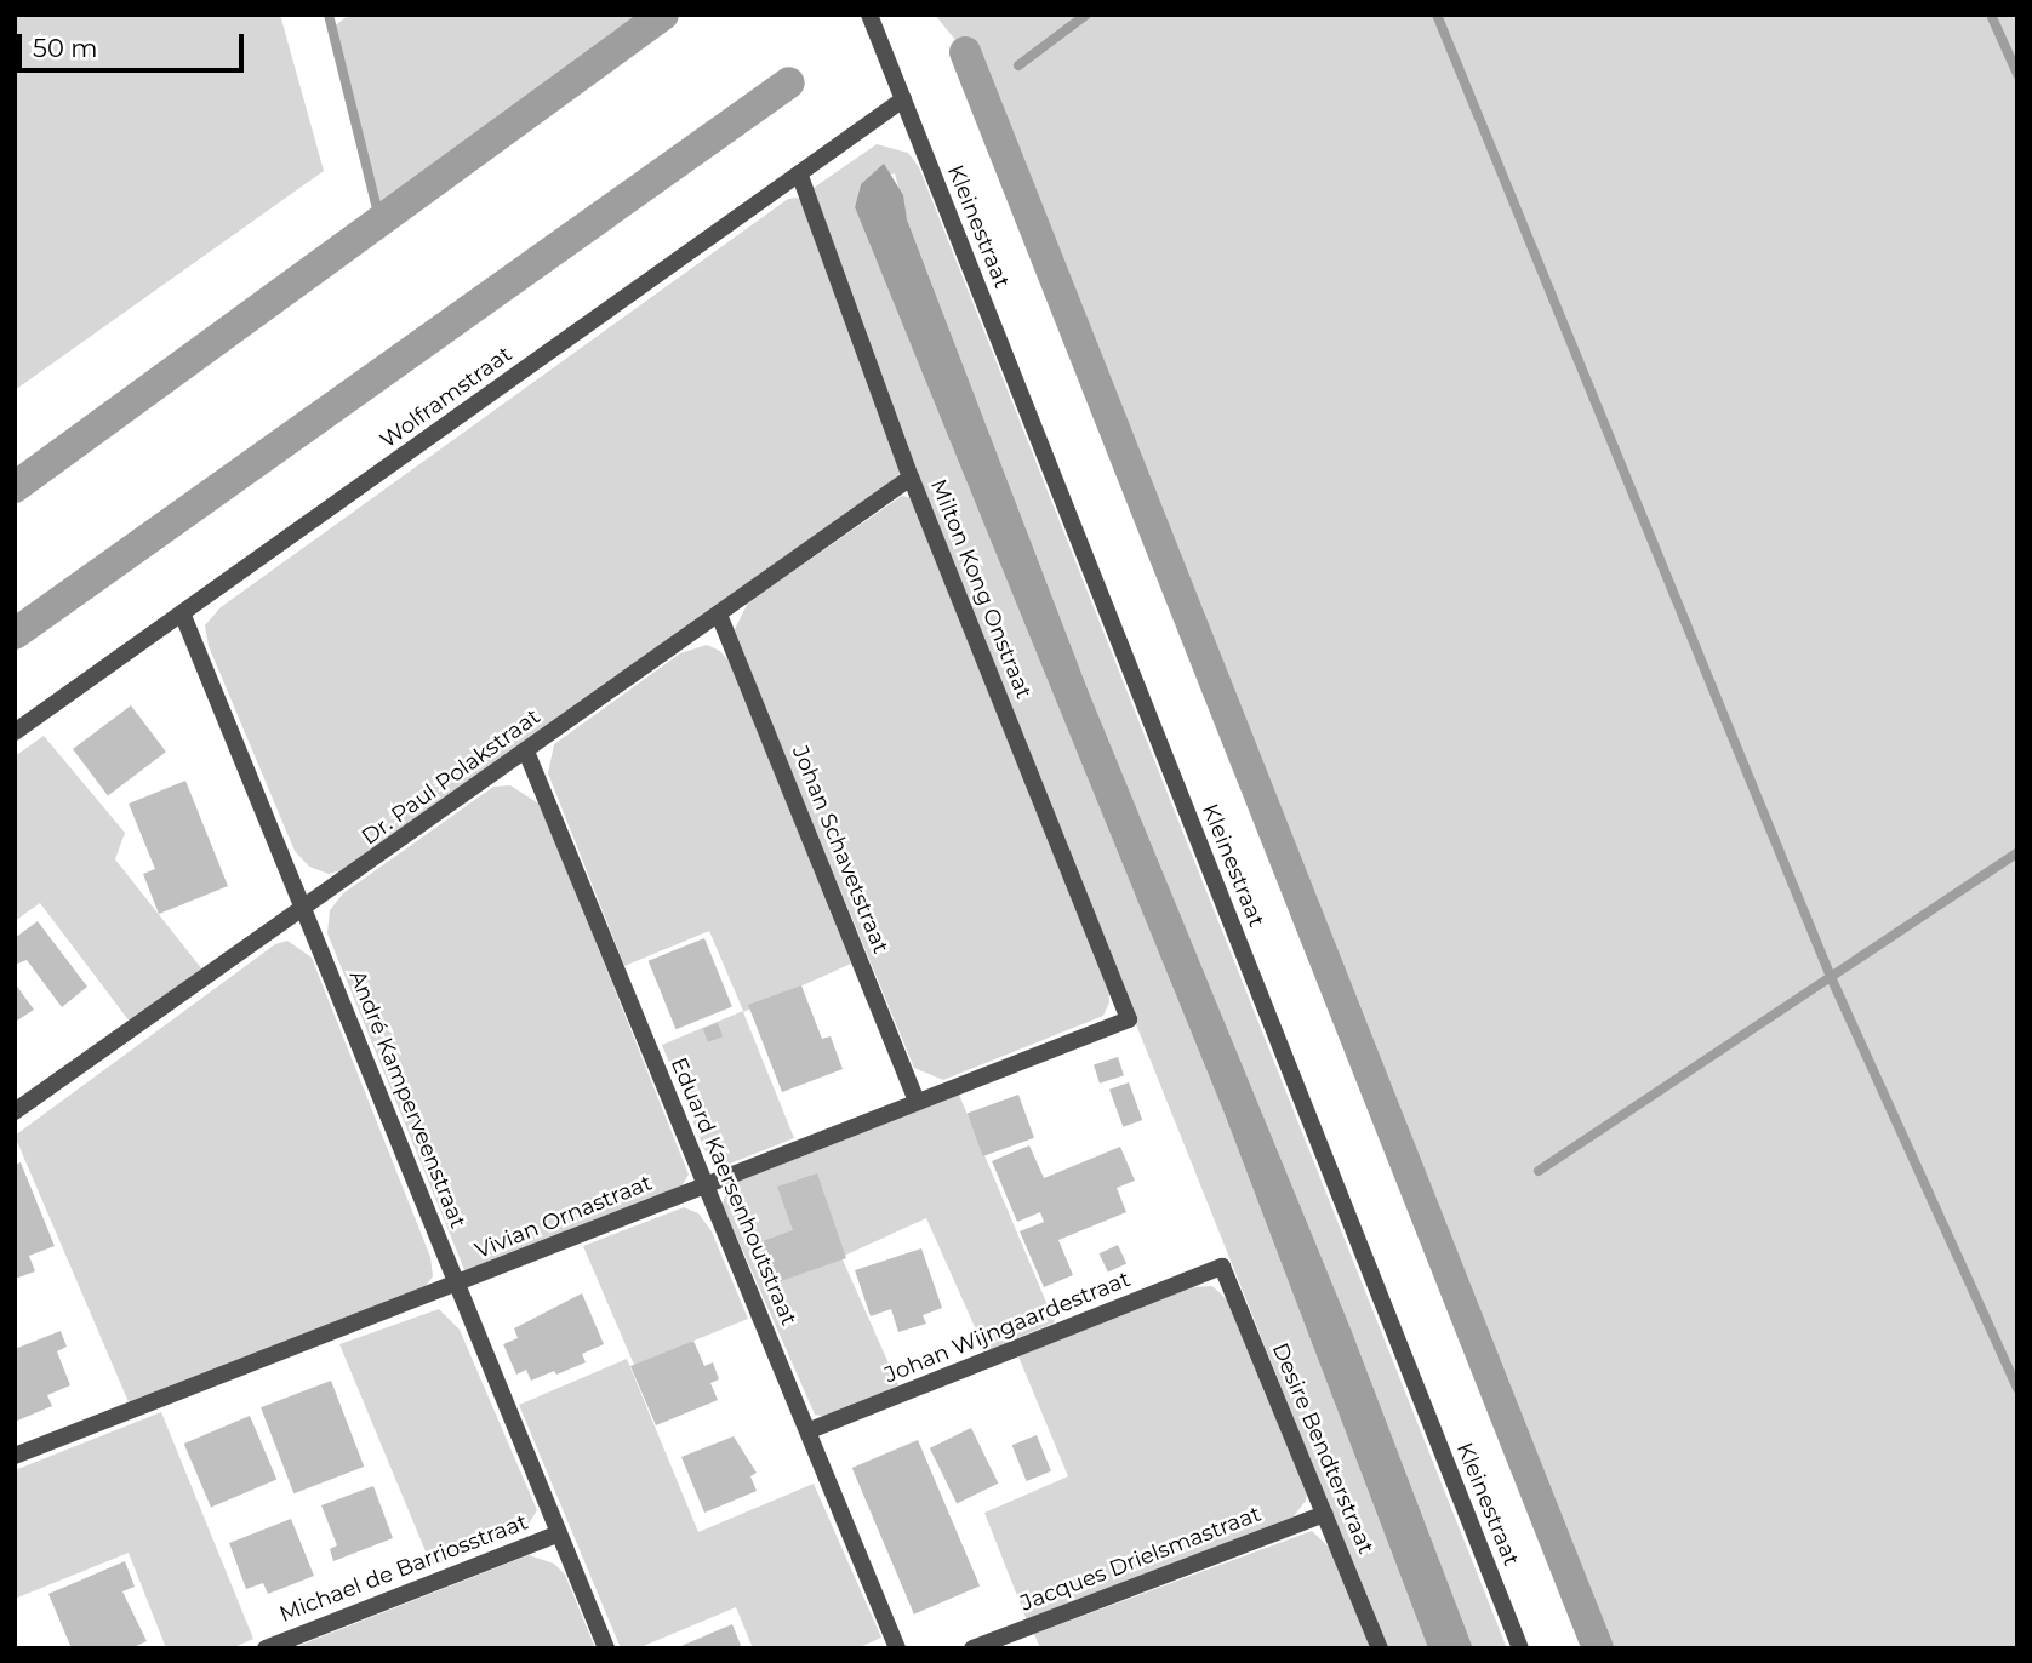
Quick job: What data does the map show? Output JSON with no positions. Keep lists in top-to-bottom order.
{
  "streets": {
    "street": [
      "Kleinestraat",
      "Wolframstraat",
      "Milton Kong Onstraat",
      "Dr. Paul Polakstraat",
      "Johan Schavetstraat",
      "André Kamperveenstraat",
      "Eduard Kaersenhoutstraat",
      "Vivian Ornastraat",
      "Johan Wijngaardestraat",
      "Desire Bendterstraat",
      "Jacques Drielsmastraat",
      "Michael de Barriosstraat"
    ]
  },
  "crossings": [
    ["Kleinestraat", "Wolframstraat"],
    ["Wolframstraat", "Milton Kong Onstraat"],
    ["Wolframstraat", "André Kamperveenstraat"],
    ["Milton Kong Onstraat", "Dr. Paul Polakstraat"],
    ["Milton Kong Onstraat", "Vivian Ornastraat"],
    ["Dr. Paul Polakstraat", "Johan Schavetstraat"],
    ["Dr. Paul Polakstraat", "André Kamperveenstraat"],
    ["Dr. Paul Polakstraat", "Eduard Kaersenhoutstraat"],
    ["Johan Schavetstraat", "Vivian Ornastraat"],
    ["André Kamperveenstraat", "Vivian Ornastraat"],
    ["André Kamperveenstraat", "Michael de Barriosstraat"],
    ["Eduard Kaersenhoutstraat", "Vivian Ornastraat"],
    ["Eduard Kaersenhoutstraat", "Johan Wijngaardestraat"],
    ["Johan Wijngaardestraat", "Desire Bendterstraat"],
    ["Desire Bendterstraat", "Jacques Drielsmastraat"]
  ],
  "scale_bar": "50 m"
}
